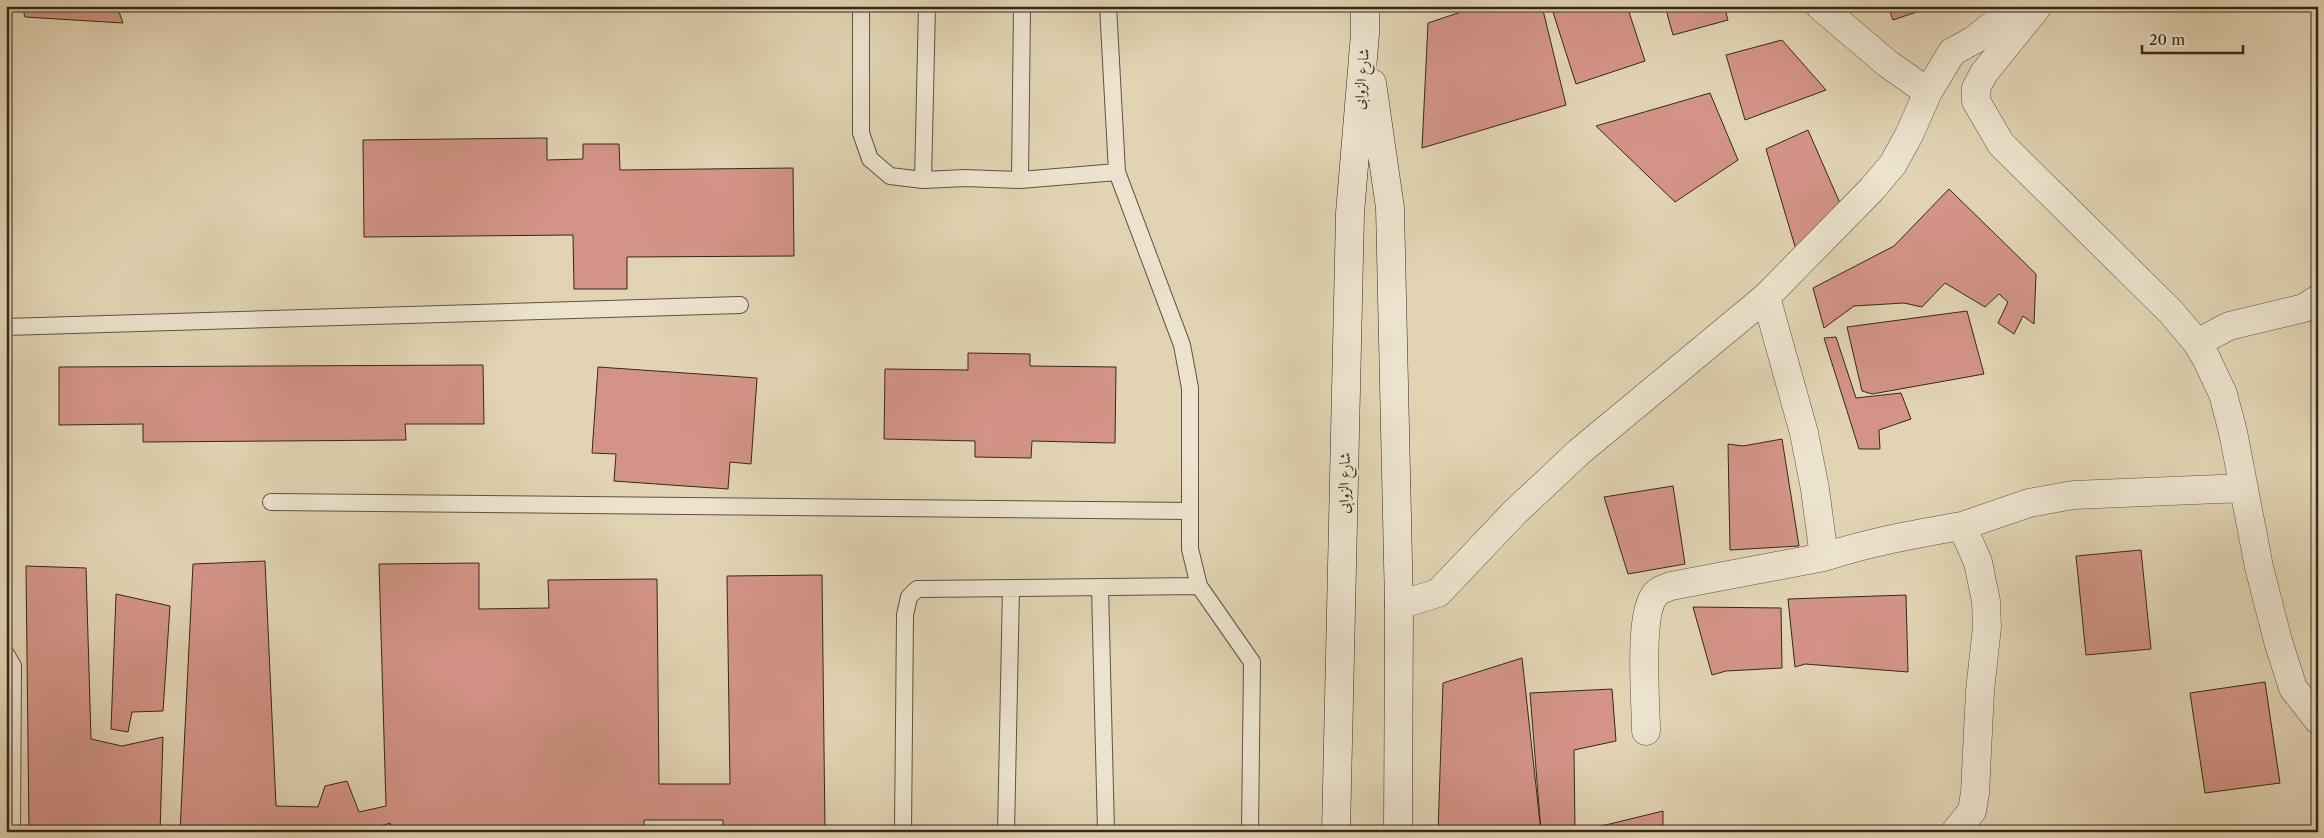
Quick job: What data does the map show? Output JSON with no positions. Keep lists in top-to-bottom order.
{
  "streets": {
    "street": ["شارع الزوابى"]
  },
  "scale_bar": "20 m"
}
